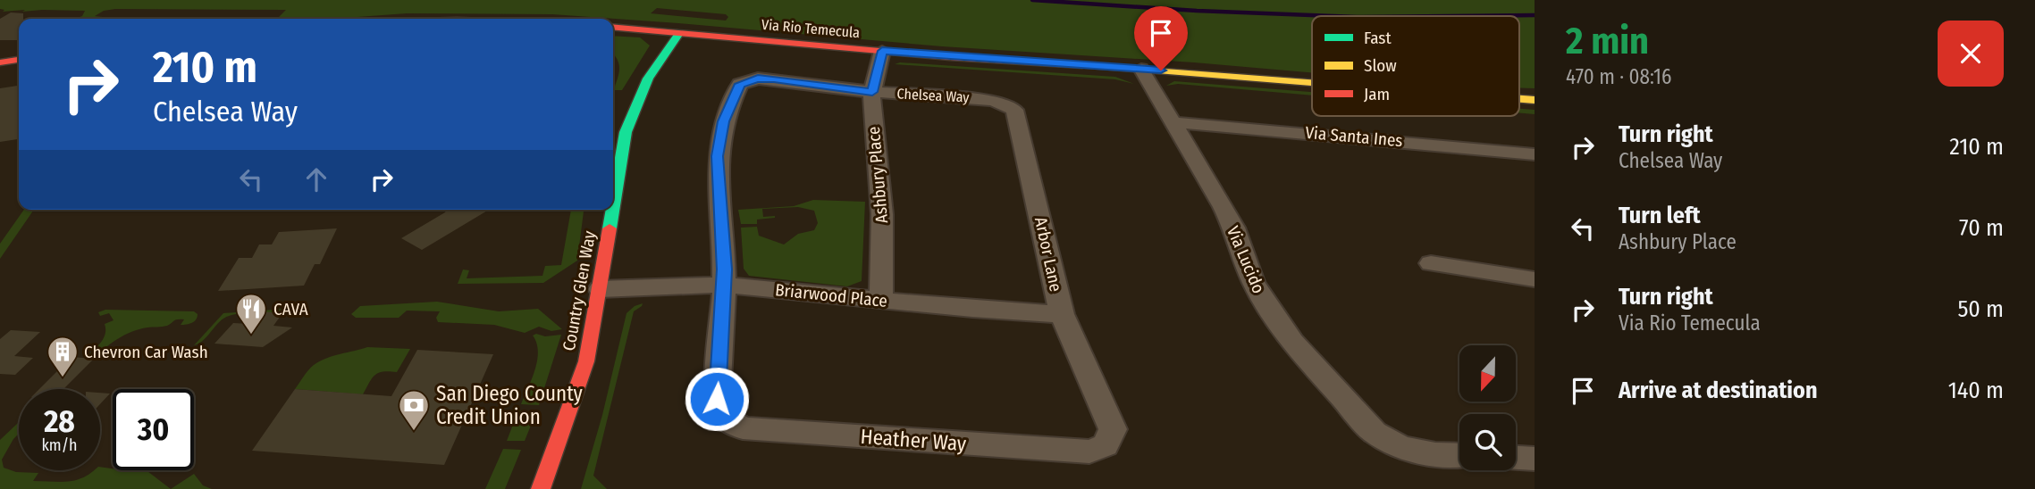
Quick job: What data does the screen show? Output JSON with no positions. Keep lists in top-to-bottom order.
{
  "streets": {
    "street": [
      "Via Rio Temecula",
      "Chelsea Way",
      "Via Santa Ines",
      "Ashbury Place",
      "Arbor Lane",
      "Via Lucido",
      "Country Glen Way",
      "Briarwood Place",
      "Heather Way"
    ]
  },
  "crossings": [
    ["Via Rio Temecula", "Ashbury Place"],
    ["Via Rio Temecula", "Via Lucido"],
    ["Via Rio Temecula", "Country Glen Way"],
    ["Chelsea Way", "Ashbury Place"],
    ["Chelsea Way", "Arbor Lane"],
    ["Chelsea Way", "Briarwood Place"],
    ["Chelsea Way", "Heather Way"],
    ["Via Santa Ines", "Via Lucido"],
    ["Ashbury Place", "Briarwood Place"],
    ["Arbor Lane", "Briarwood Place"],
    ["Arbor Lane", "Heather Way"],
    ["Country Glen Way", "Briarwood Place"],
    ["Briarwood Place", "Heather Way"]
  ],
  "places": {
    "restaurant": ["CAVA"],
    "building": ["Chevron Car Wash"],
    "bank": ["San Diego County Credit Union"]
  },
  "legend": ["Fast", "Slow", "Jam"],
  "north": "bottom",
  "page": {
    "heading": ["2 min", "470 m · 08:16"],
    "turn": ["210 m", "Chelsea Way"],
    "list": [
      {
        "name": "Turn right",
        "note": "Chelsea Way",
        "value": "210 m"
      },
      {
        "name": "Turn left",
        "note": "Ashbury Place",
        "value": "70 m"
      },
      {
        "name": "Turn right",
        "note": "Via Rio Temecula",
        "value": "50 m"
      },
      {
        "name": "Arrive at destination",
        "value": "140 m"
      }
    ],
    "speed": "28 km/h",
    "limit": "30"
  }
}
